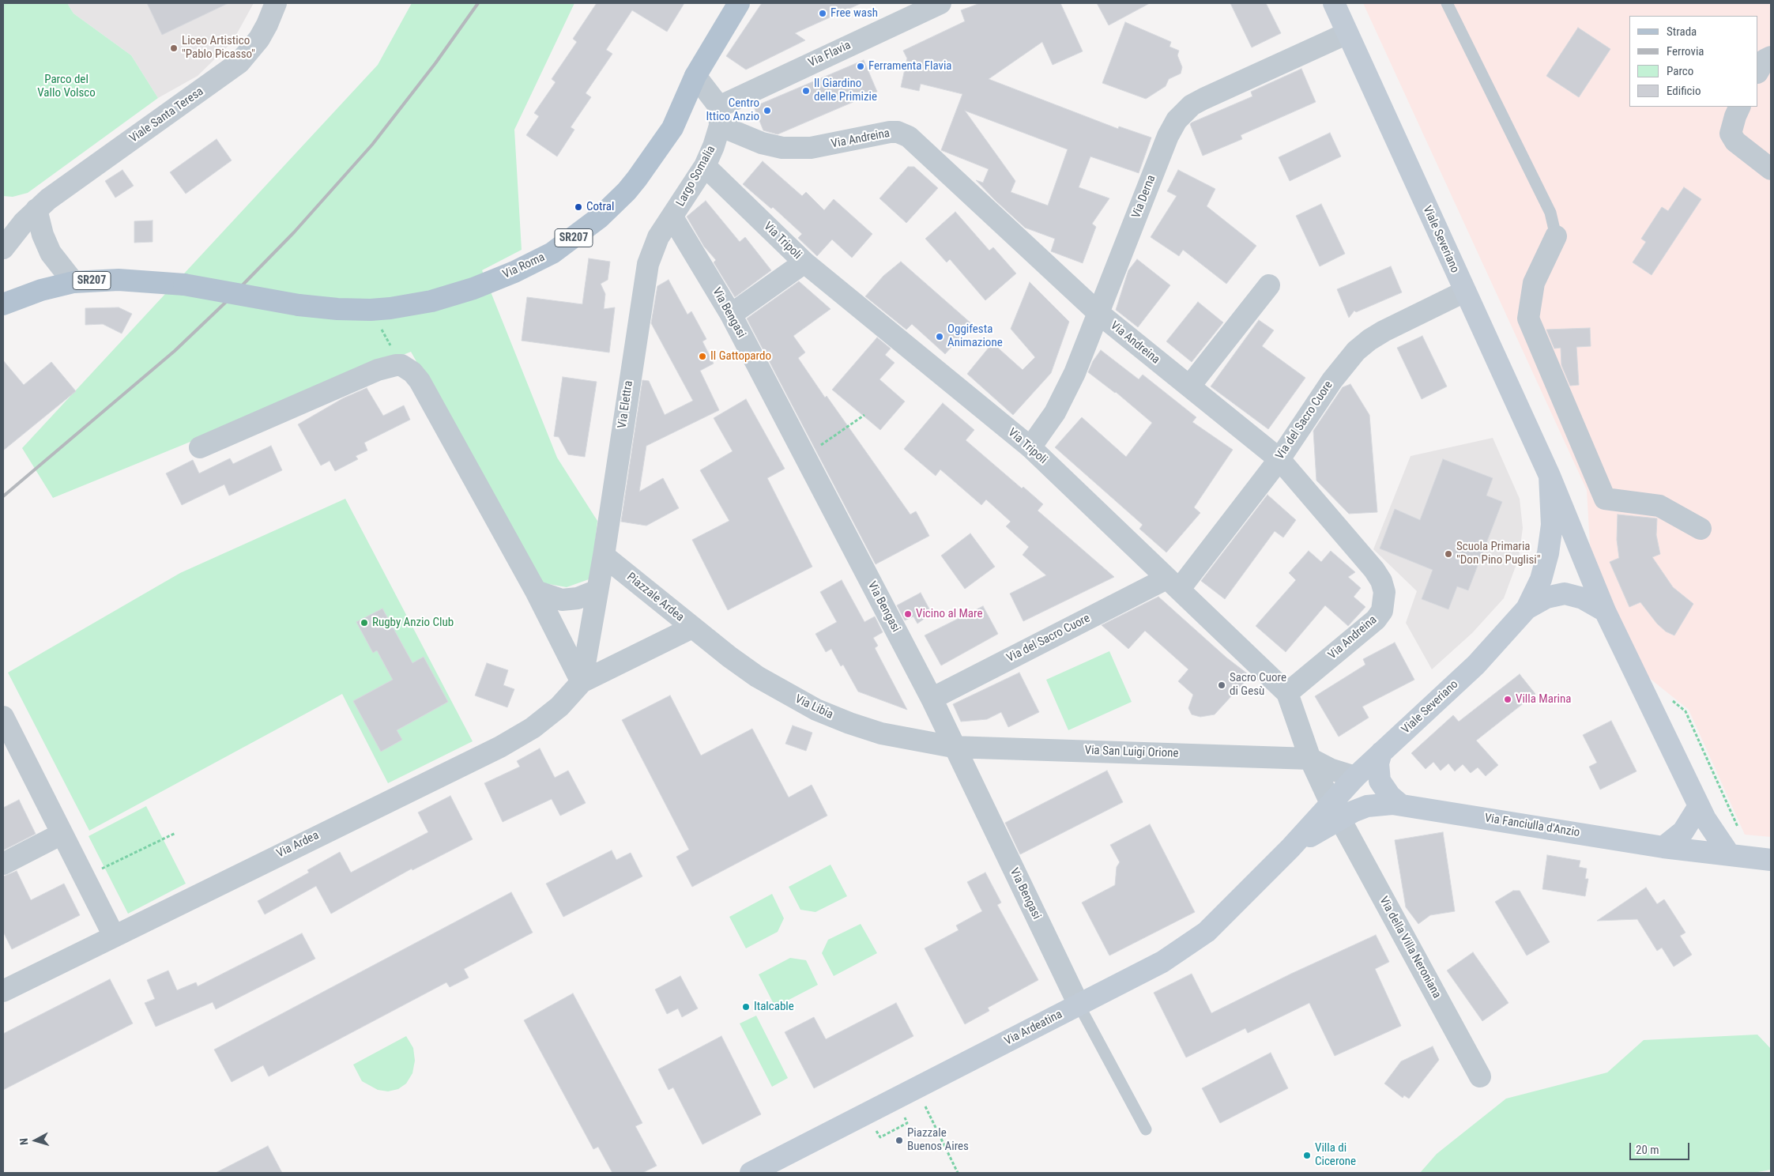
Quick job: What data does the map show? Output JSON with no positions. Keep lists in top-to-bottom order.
{
  "streets": {
    "main road": [
      "SR207",
      "Viale Severiano",
      "Via Roma",
      "Via Fanciulla d'Anzio",
      "Via Ardeatina"
    ],
    "street": [
      "Via Flavia",
      "Viale Santa Teresa",
      "Via Andreina",
      "Largo Somalia",
      "Via Derna",
      "Via Tripoli",
      "Via Bengasi",
      "Via Elettra",
      "Via del Sacro Cuore",
      "Piazzale Ardea",
      "Via Libia",
      "Via San Luigi Orione",
      "Via Ardea",
      "Via della Villa Neroniana"
    ]
  },
  "crossings": [
    ["Via Flavia", "Via Andreina"],
    ["Via Flavia", "Largo Somalia"],
    ["Via Andreina", "Largo Somalia"],
    ["Via Andreina", "Via Derna"],
    ["Via Andreina", "Via Tripoli"],
    ["Via Andreina", "Via del Sacro Cuore"],
    ["Largo Somalia", "Via Tripoli"],
    ["Largo Somalia", "Via Bengasi"],
    ["Largo Somalia", "Via Elettra"],
    ["Via Derna", "Viale Severiano"],
    ["Via Derna", "Via Tripoli"],
    ["SR207", "Via Roma"],
    ["Viale Severiano", "Via Tripoli"],
    ["Viale Severiano", "Via del Sacro Cuore"],
    ["Viale Severiano", "Via Fanciulla d'Anzio"],
    ["Viale Severiano", "Via della Villa Neroniana"],
    ["Viale Severiano", "Via Ardeatina"],
    ["Via Tripoli", "Via del Sacro Cuore"],
    ["Via Tripoli", "Via San Luigi Orione"],
    ["Via Tripoli", "Via Fanciulla d'Anzio"],
    ["Via Tripoli", "Via della Villa Neroniana"],
    ["Via Tripoli", "Via Ardeatina"],
    ["Via Bengasi", "Via del Sacro Cuore"],
    ["Via Bengasi", "Via Libia"],
    ["Via Bengasi", "Via San Luigi Orione"],
    ["Via Bengasi", "Via Ardeatina"],
    ["Via Elettra", "Piazzale Ardea"],
    ["Piazzale Ardea", "Via Libia"],
    ["Piazzale Ardea", "Via Ardea"],
    ["Via Libia", "Via San Luigi Orione"],
    ["Via Fanciulla d'Anzio", "Via della Villa Neroniana"],
    ["Via Fanciulla d'Anzio", "Via Ardeatina"],
    ["Via della Villa Neroniana", "Via Ardeatina"]
  ],
  "parks": ["Parco del Vallo Volsco"],
  "places": [
    "Free wash",
    "Liceo Artistico \"Pablo Picasso\"",
    "Ferramenta Flavia",
    "Il Giardino delle Primizie",
    "Centro Ittico Anzio",
    "Cotral",
    "Oggifesta Animazione",
    "Il Gattopardo",
    "Scuola Primaria \"Don Pino Puglisi\"",
    "Vicino al Mare",
    "Rugby Anzio Club",
    "Sacro Cuore di Gesù",
    "Villa Marina",
    "Italcable",
    "Piazzale Buenos Aires",
    "Villa di Cicerone"
  ],
  "legend": [
    "Strada",
    "Ferrovia",
    "Parco",
    "Edificio"
  ],
  "scale_bar": "20 m",
  "north": "left"
}
